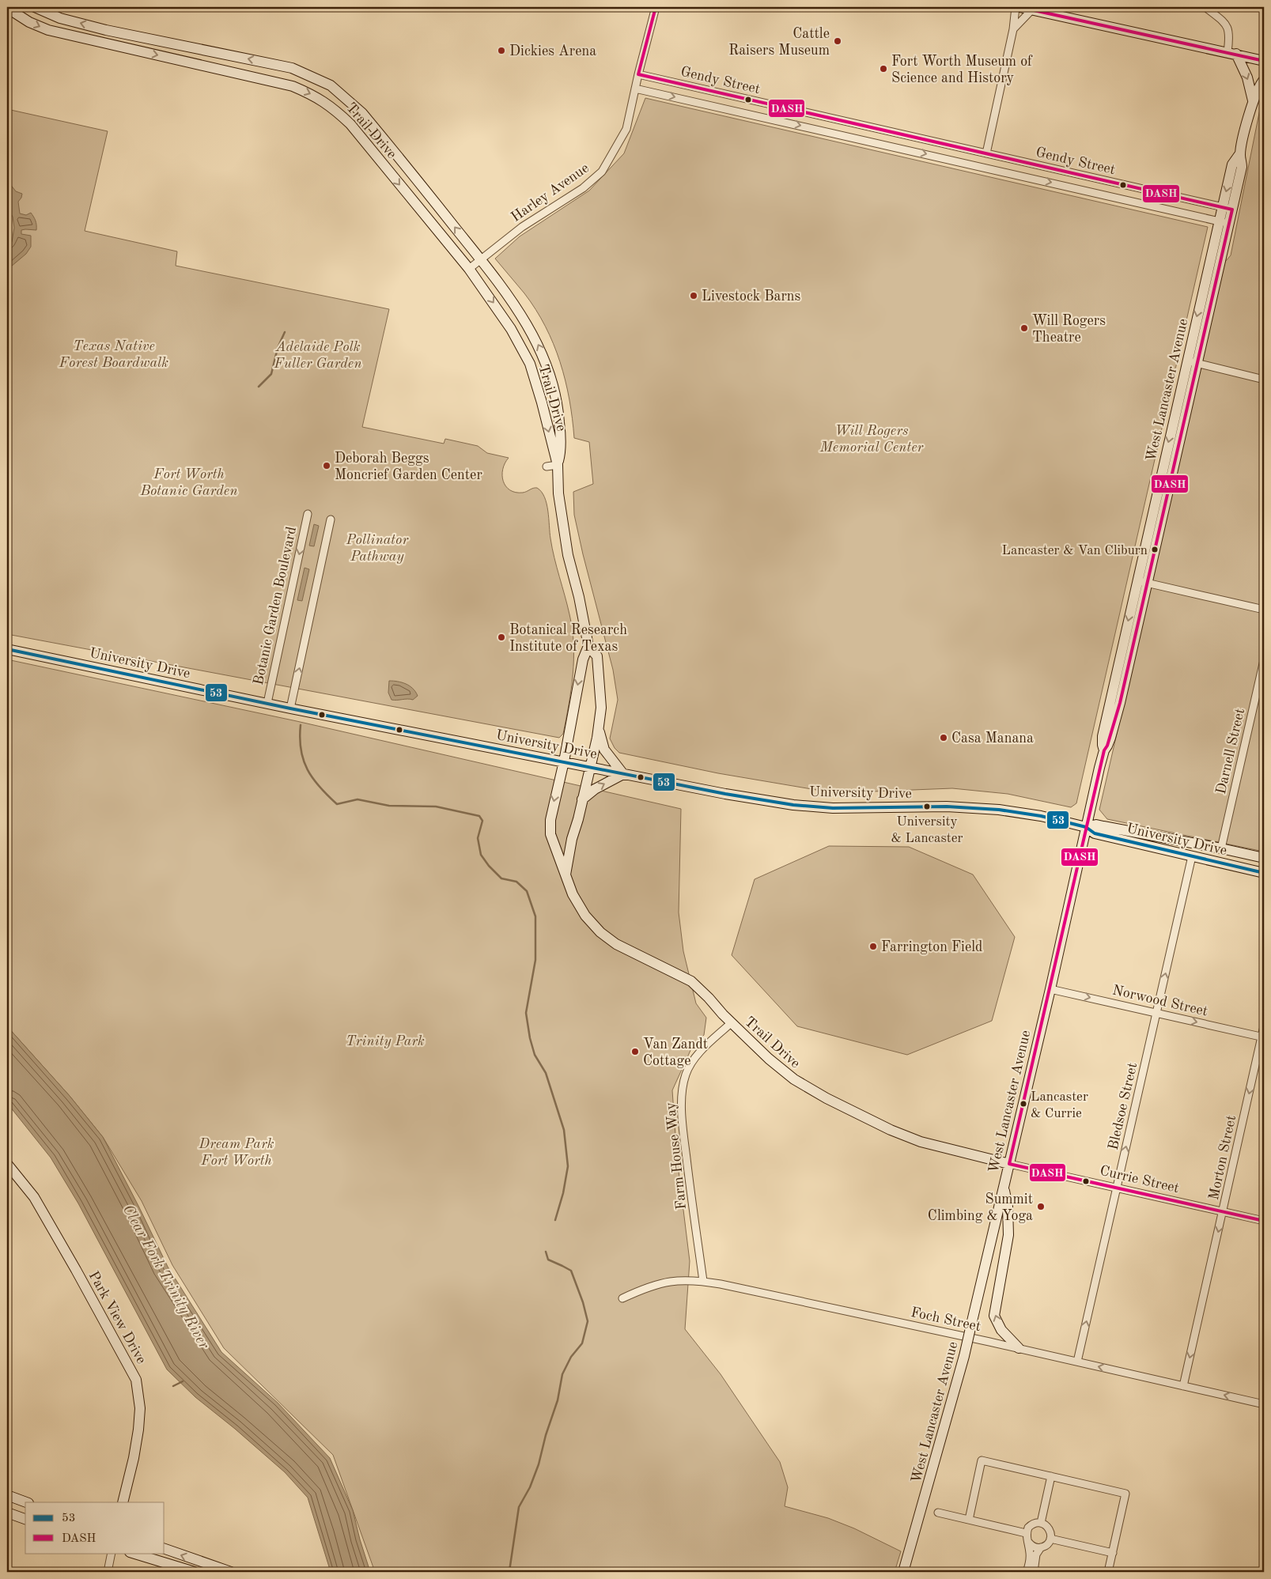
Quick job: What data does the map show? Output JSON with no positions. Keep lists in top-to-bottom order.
{
  "streets": {
    "main road": [
      "Trail Drive",
      "West Lancaster Avenue",
      "University Drive",
      "Park View Drive"
    ],
    "street": [
      "Gendy Street",
      "Harley Avenue",
      "Botanic Garden Boulevard",
      "Darnell Street",
      "Norwood Street",
      "Bledsoe Street",
      "Farm House Way",
      "Morton Street",
      "Currie Street",
      "Foch Street"
    ]
  },
  "crossings": [
    ["Gendy Street", "Harley Avenue"],
    ["Gendy Street", "West Lancaster Avenue"],
    ["Trail Drive", "Harley Avenue"],
    ["Trail Drive", "West Lancaster Avenue"],
    ["Trail Drive", "University Drive"],
    ["Trail Drive", "Farm House Way"],
    ["Trail Drive", "Currie Street"],
    ["West Lancaster Avenue", "University Drive"],
    ["West Lancaster Avenue", "Norwood Street"],
    ["West Lancaster Avenue", "Currie Street"],
    ["Botanic Garden Boulevard", "University Drive"],
    ["University Drive", "Darnell Street"],
    ["University Drive", "Bledsoe Street"],
    ["Norwood Street", "Bledsoe Street"],
    ["Norwood Street", "Morton Street"],
    ["Bledsoe Street", "Currie Street"],
    ["Bledsoe Street", "Foch Street"],
    ["Farm House Way", "Foch Street"],
    ["Morton Street", "Currie Street"],
    ["Morton Street", "Foch Street"]
  ],
  "one_way": ["Norwood Street", "Bledsoe Street", "Morton Street"],
  "water": ["Clear Fork Trinity River"],
  "parks": [
    "Texas Native Forest Boardwalk",
    "Adelaide Polk Fuller Garden",
    "Will Rogers Memorial Center",
    "Fort Worth Botanic Garden",
    "Pollinator Pathway",
    "Trinity Park",
    "Dream Park Fort Worth"
  ],
  "places": [
    "Cattle Raisers Museum",
    "Dickies Arena",
    "Fort Worth Museum of Science and History",
    "Livestock Barns",
    "Will Rogers Theatre",
    "Deborah Beggs Moncrief Garden Center",
    "Lancaster & Van Cliburn",
    "Botanical Research Institute of Texas",
    "Casa Manana",
    "University & Lancaster",
    "Farrington Field",
    "Van Zandt Cottage",
    "Lancaster & Currie",
    "Summit Climbing & Yoga"
  ],
  "lines": ["transit line DASH", "transit line 53"],
  "legend": ["53", "DASH"]
}
